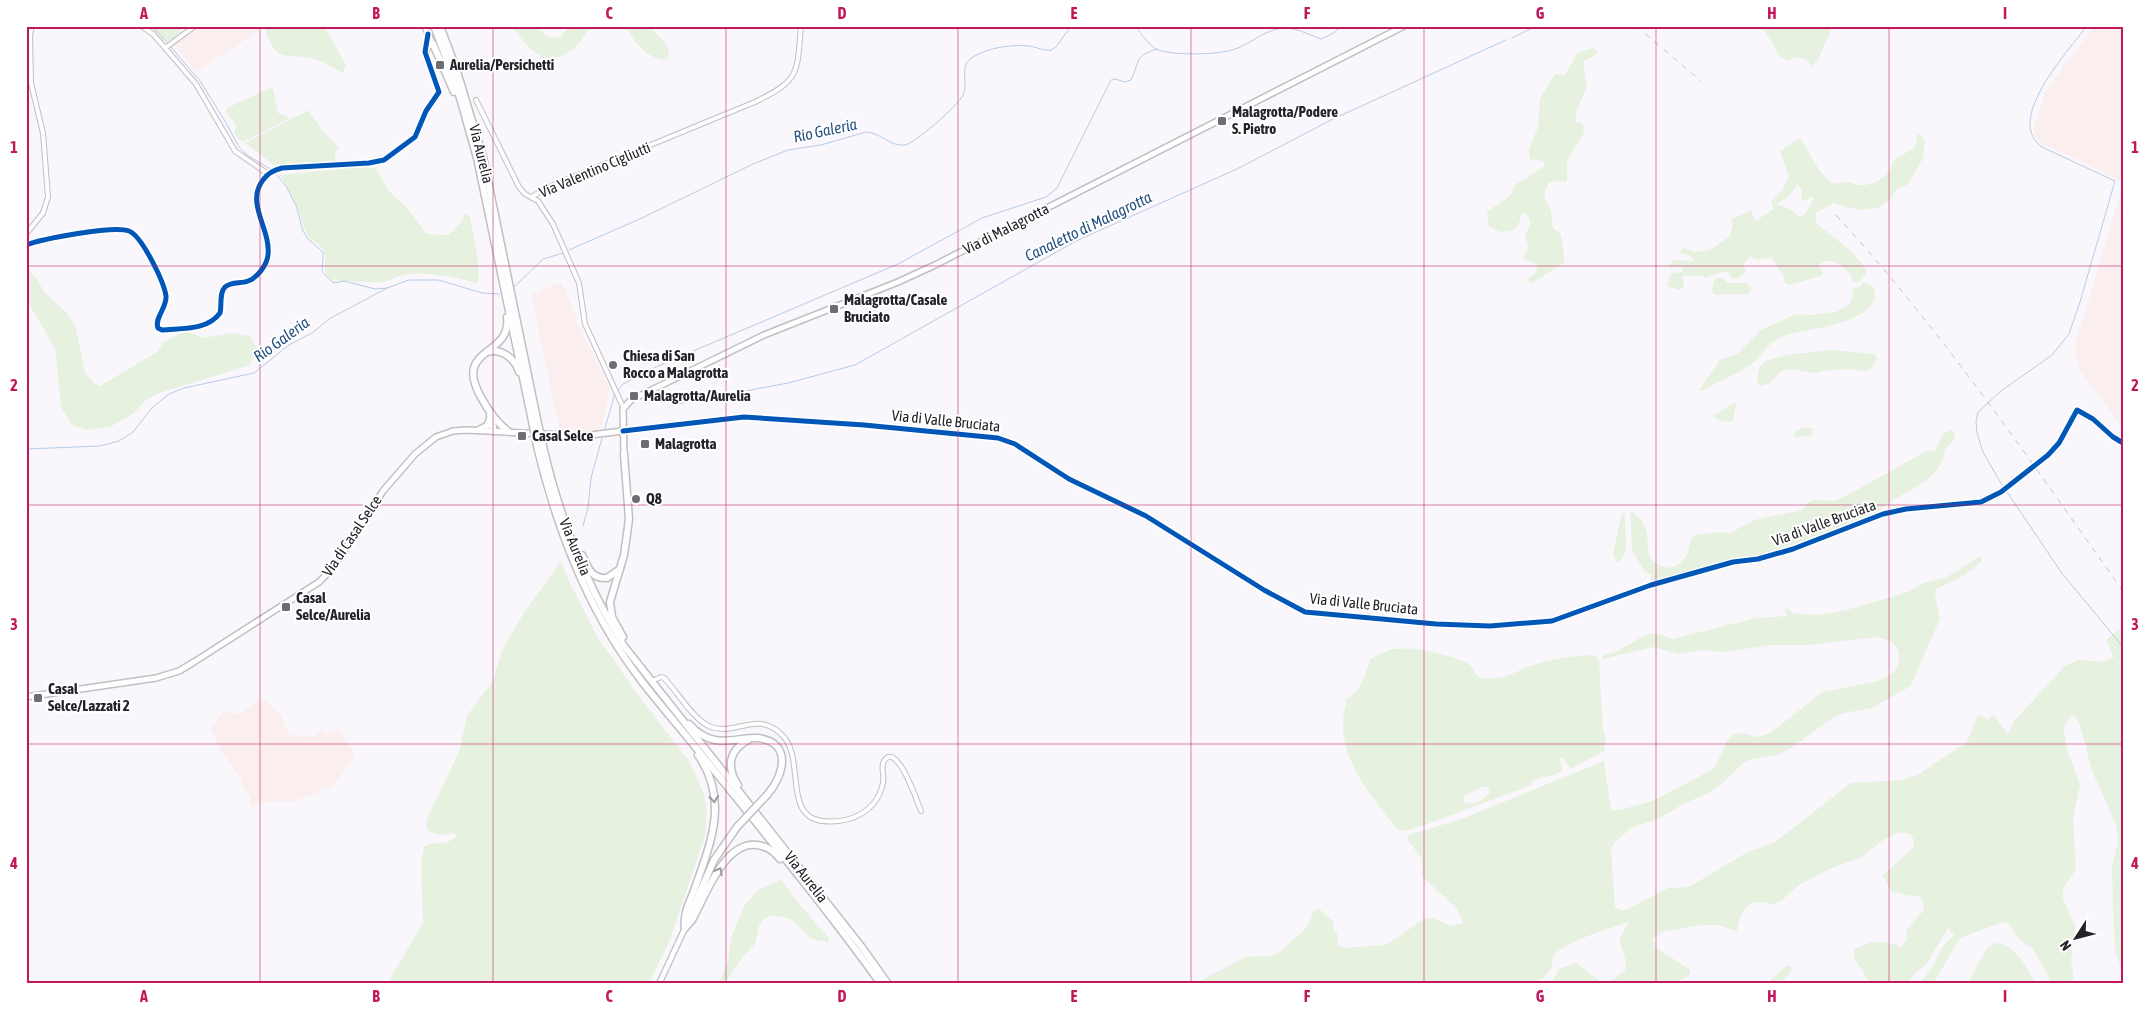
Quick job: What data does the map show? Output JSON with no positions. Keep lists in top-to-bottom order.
{
  "streets": {
    "highway": ["Via Aurelia"],
    "main road": ["Via di Malagrotta", "Via di Casal Selce"],
    "street": ["Via Valentino Cigliutti", "Via di Valle Bruciata"]
  },
  "crossings": [
    ["Via Valentino Cigliutti", "Via di Malagrotta"],
    ["Via di Valle Bruciata", "Via di Casal Selce"]
  ],
  "water": ["Rio Galeria", "Canaletto di Malagrotta"],
  "places": {
    "transit": [
      "Aurelia/Persichetti",
      "Malagrotta/Podere S. Pietro",
      "Malagrotta/Casale Bruciato",
      "Malagrotta/Aurelia",
      "Casal Selce",
      "Malagrotta",
      "Casal Selce/Aurelia",
      "Casal Selce/Lazzati 2"
    ],
    "other": ["Chiesa di San Rocco a Malagrotta", "Q8"]
  },
  "north": "bottom left",
  "grid": {
    "columns": [
      "A",
      "B",
      "C",
      "D",
      "E",
      "F",
      "G",
      "H",
      "I"
    ],
    "rows": [
      "1",
      "2",
      "3",
      "4"
    ]
  }
}
